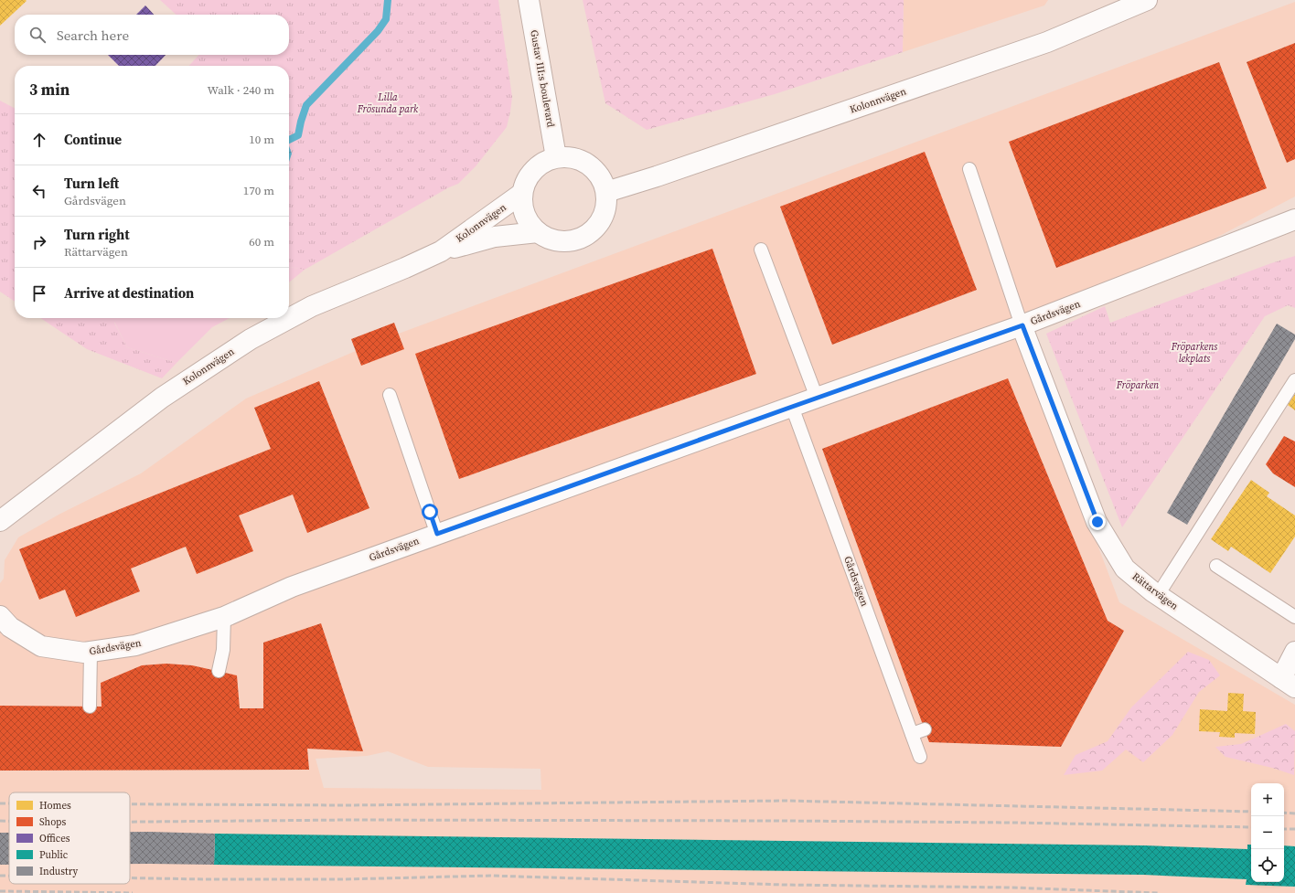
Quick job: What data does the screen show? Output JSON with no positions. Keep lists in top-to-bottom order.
{
  "streets": {
    "street": [
      "Gustav III:s boulevard",
      "Kolonnvägen",
      "Gårdsvägen",
      "Rättarvägen"
    ]
  },
  "crossings": [
    ["Gustav III:s boulevard", "Kolonnvägen"],
    ["Gårdsvägen", "Rättarvägen"]
  ],
  "parks": ["Lilla Frösunda park", "Fröparkens lekplats", "Fröparken"],
  "legend": [
    "Homes",
    "Shops",
    "Offices",
    "Public",
    "Industry"
  ],
  "page": {
    "search": "Search here",
    "heading": ["3 min", "Walk · 240 m"],
    "list": [
      ["Continue", "10 m"],
      ["Turn left", "Gårdsvägen", "170 m"],
      ["Turn right", "Rättarvägen", "60 m"],
      "Arrive at destination"
    ],
    "map_buttons": ["+", "−"]
  }
}
